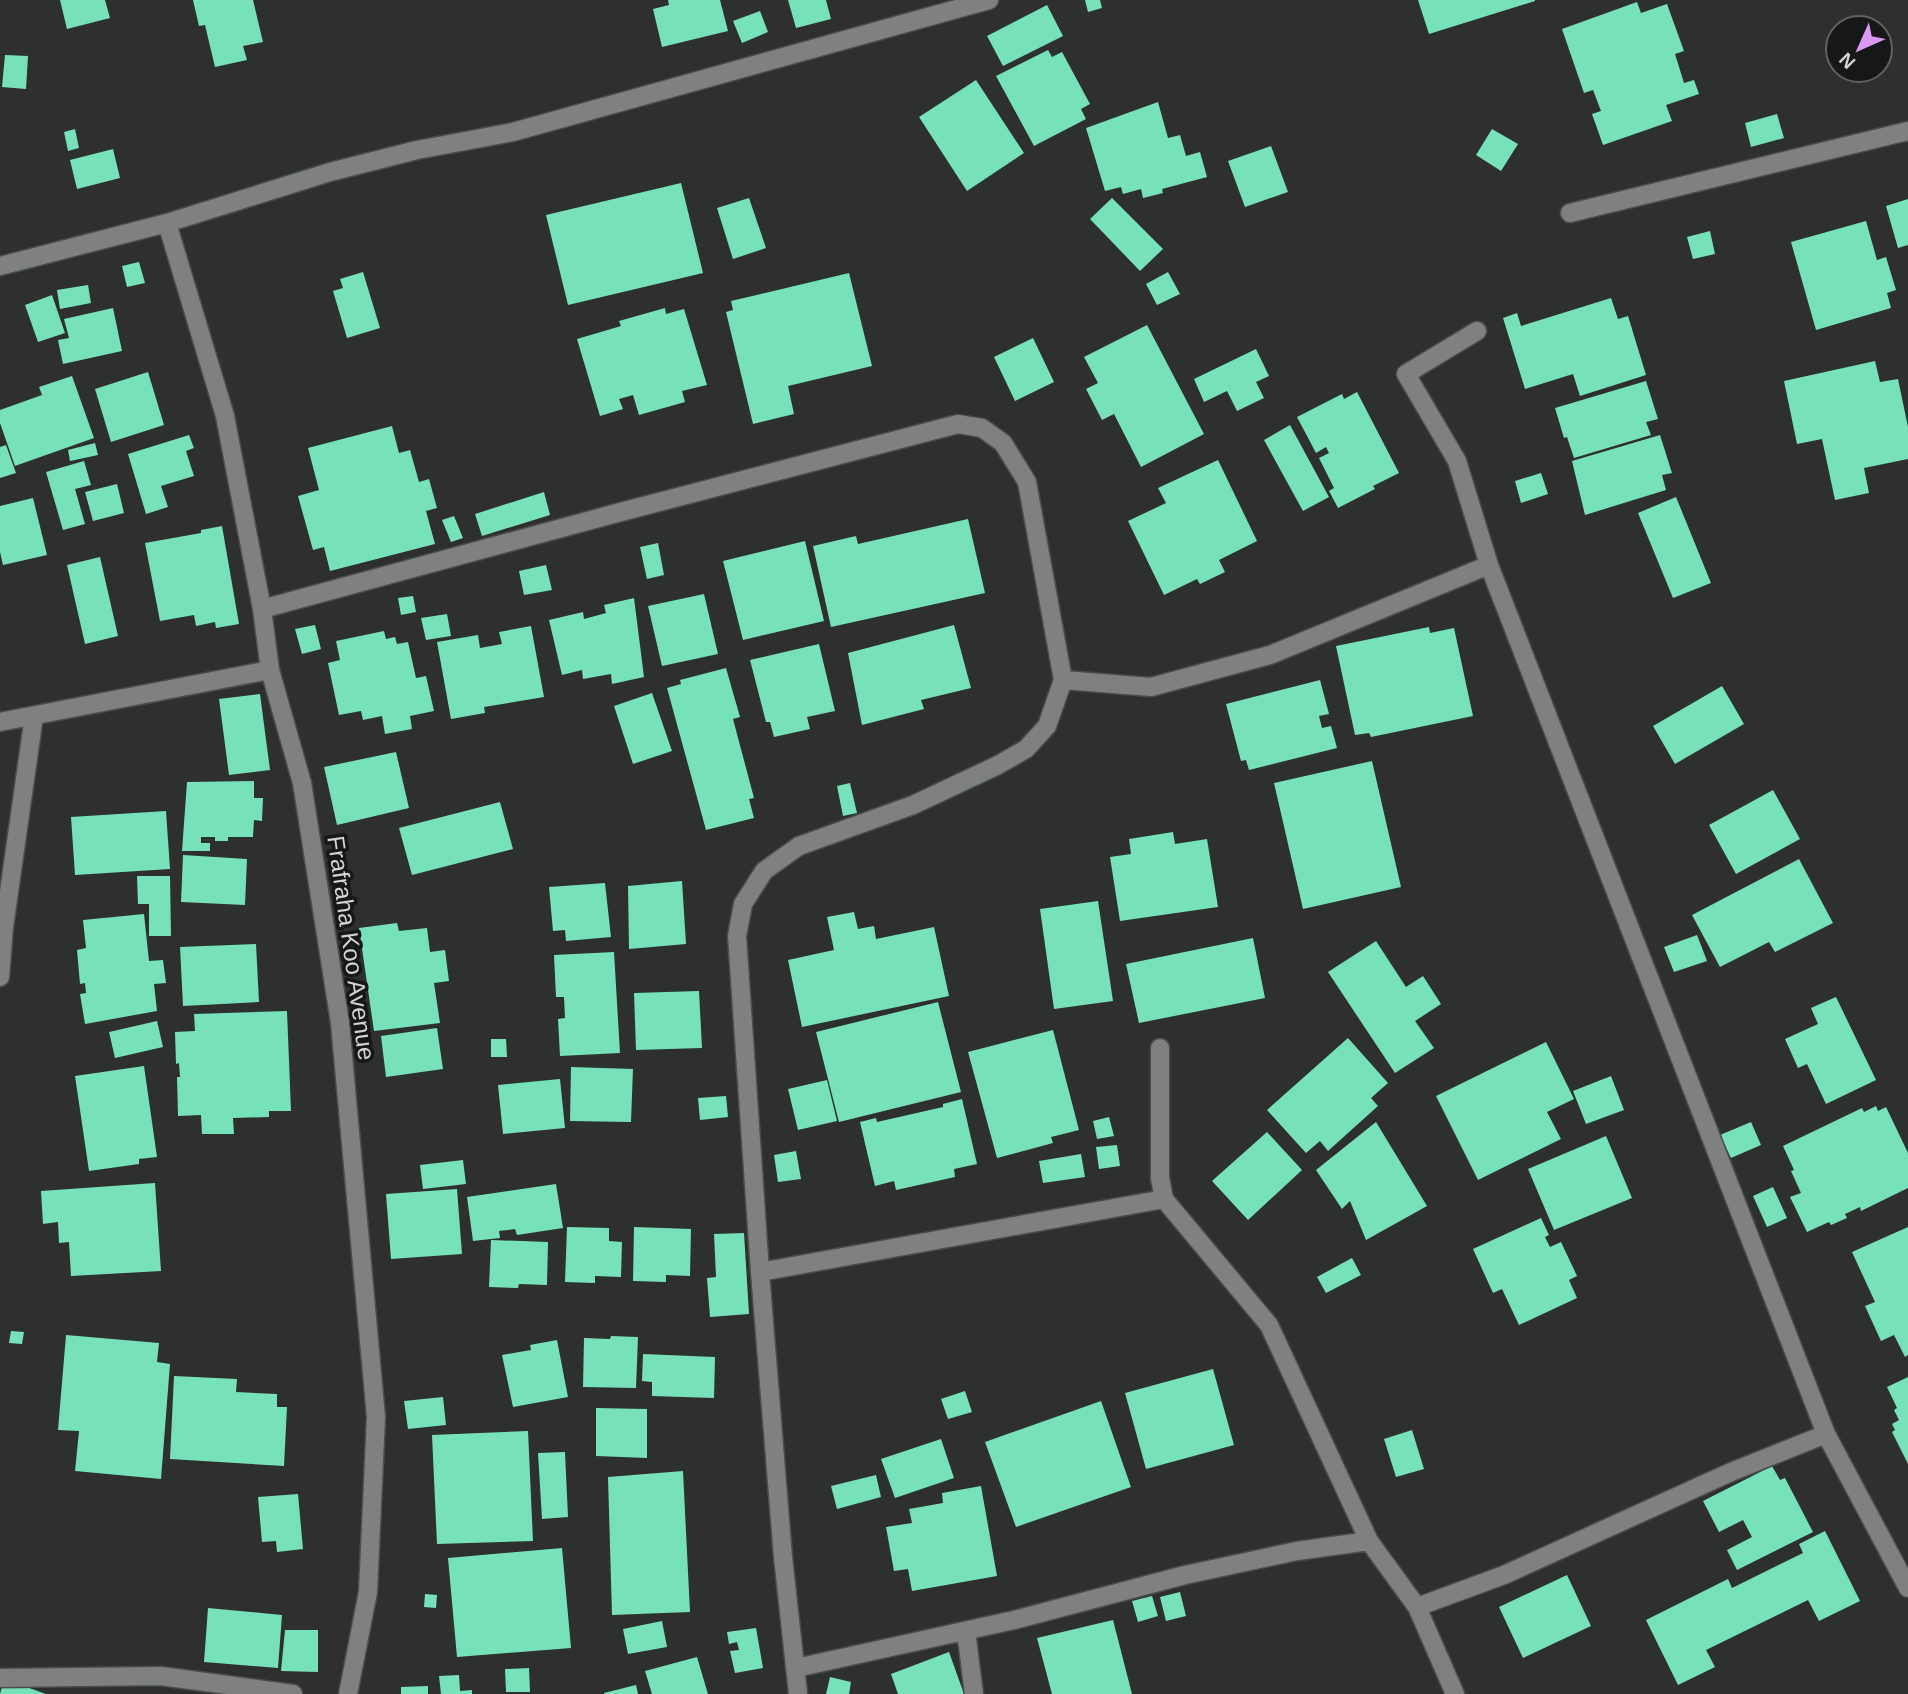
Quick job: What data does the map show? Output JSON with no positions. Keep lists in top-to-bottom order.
{
  "streets": {
    "street": ["Frafraha Koo Avenue"]
  },
  "north": "bottom left"
}
